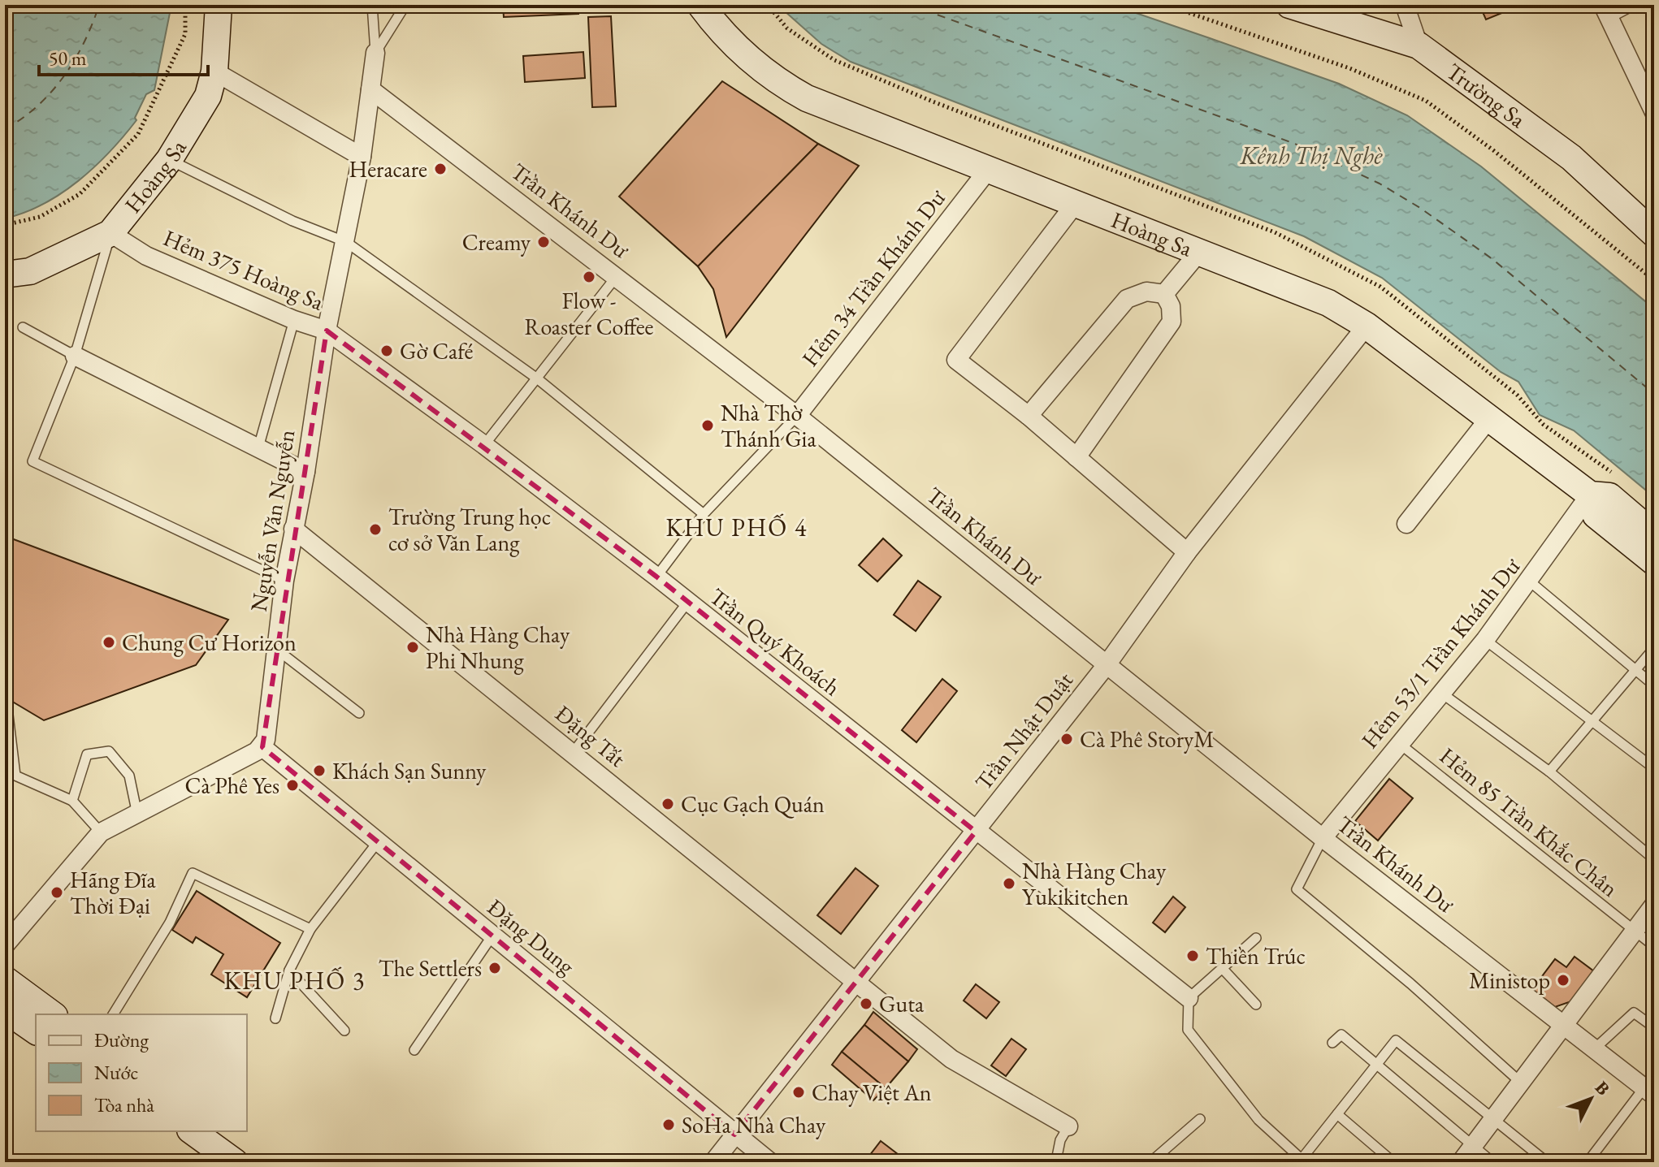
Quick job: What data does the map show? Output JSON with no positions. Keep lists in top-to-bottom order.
{
  "streets": {
    "street": [
      "Trường Sa",
      "Hoàng Sa",
      "Trần Khánh Dư",
      "Hẻm 375 Hoàng Sa",
      "Hẻm 34 Trần Khánh Dư",
      "Nguyễn Văn Nguyễn",
      "Trần Quý Khoách",
      "Hẻm 53/1 Trần Khánh Dư",
      "Trần Nhật Duật",
      "Ðặng Tất",
      "Đặng Dung"
    ],
    "lane": ["Hẻm 85 Trần Khắc Chân"]
  },
  "crossings": [
    ["Hoàng Sa", "Hẻm 375 Hoàng Sa"],
    ["Hoàng Sa", "Hẻm 34 Trần Khánh Dư"],
    ["Hoàng Sa", "Hẻm 53/1 Trần Khánh Dư"],
    ["Hoàng Sa", "Trần Nhật Duật"],
    ["Trần Khánh Dư", "Hẻm 34 Trần Khánh Dư"],
    ["Trần Khánh Dư", "Nguyễn Văn Nguyễn"],
    ["Trần Khánh Dư", "Hẻm 53/1 Trần Khánh Dư"],
    ["Trần Khánh Dư", "Trần Nhật Duật"],
    ["Hẻm 375 Hoàng Sa", "Nguyễn Văn Nguyễn"],
    ["Hẻm 375 Hoàng Sa", "Trần Quý Khoách"],
    ["Nguyễn Văn Nguyễn", "Trần Quý Khoách"],
    ["Nguyễn Văn Nguyễn", "Ðặng Tất"],
    ["Nguyễn Văn Nguyễn", "Đặng Dung"],
    ["Trần Quý Khoách", "Trần Nhật Duật"],
    ["Hẻm 53/1 Trần Khánh Dư", "Hẻm 85 Trần Khắc Chân"],
    ["Trần Nhật Duật", "Ðặng Tất"],
    ["Trần Nhật Duật", "Đặng Dung"]
  ],
  "districts": ["KHU PHỐ 4", "KHU PHỐ 3"],
  "water": ["Kênh Thị Nghè"],
  "places": [
    "Heracare",
    "Creamy",
    "Flow - Roaster Coffee",
    "Gờ Café",
    "Nhà Thờ Thánh Gia",
    "Trường Trung học cơ sở Văn Lang",
    "Chung Cư Horizon",
    "Nhà Hàng Chay Phi Nhung",
    "Cà Phê StoryM",
    "Khách Sạn Sunny",
    "Cà Phê Yes",
    "Cục Gạch Quán",
    "Nhà Hàng Chay Yukikitchen",
    "Hãng Đĩa Thời Đại",
    "Thiền Trúc",
    "The Settlers",
    "Ministop",
    "Guta",
    "Chay Việt An",
    "SoHa Nhà Chay"
  ],
  "legend": ["Đường", "Nước", "Tòa nhà"],
  "scale_bar": "50 m",
  "north": "top right"
}
